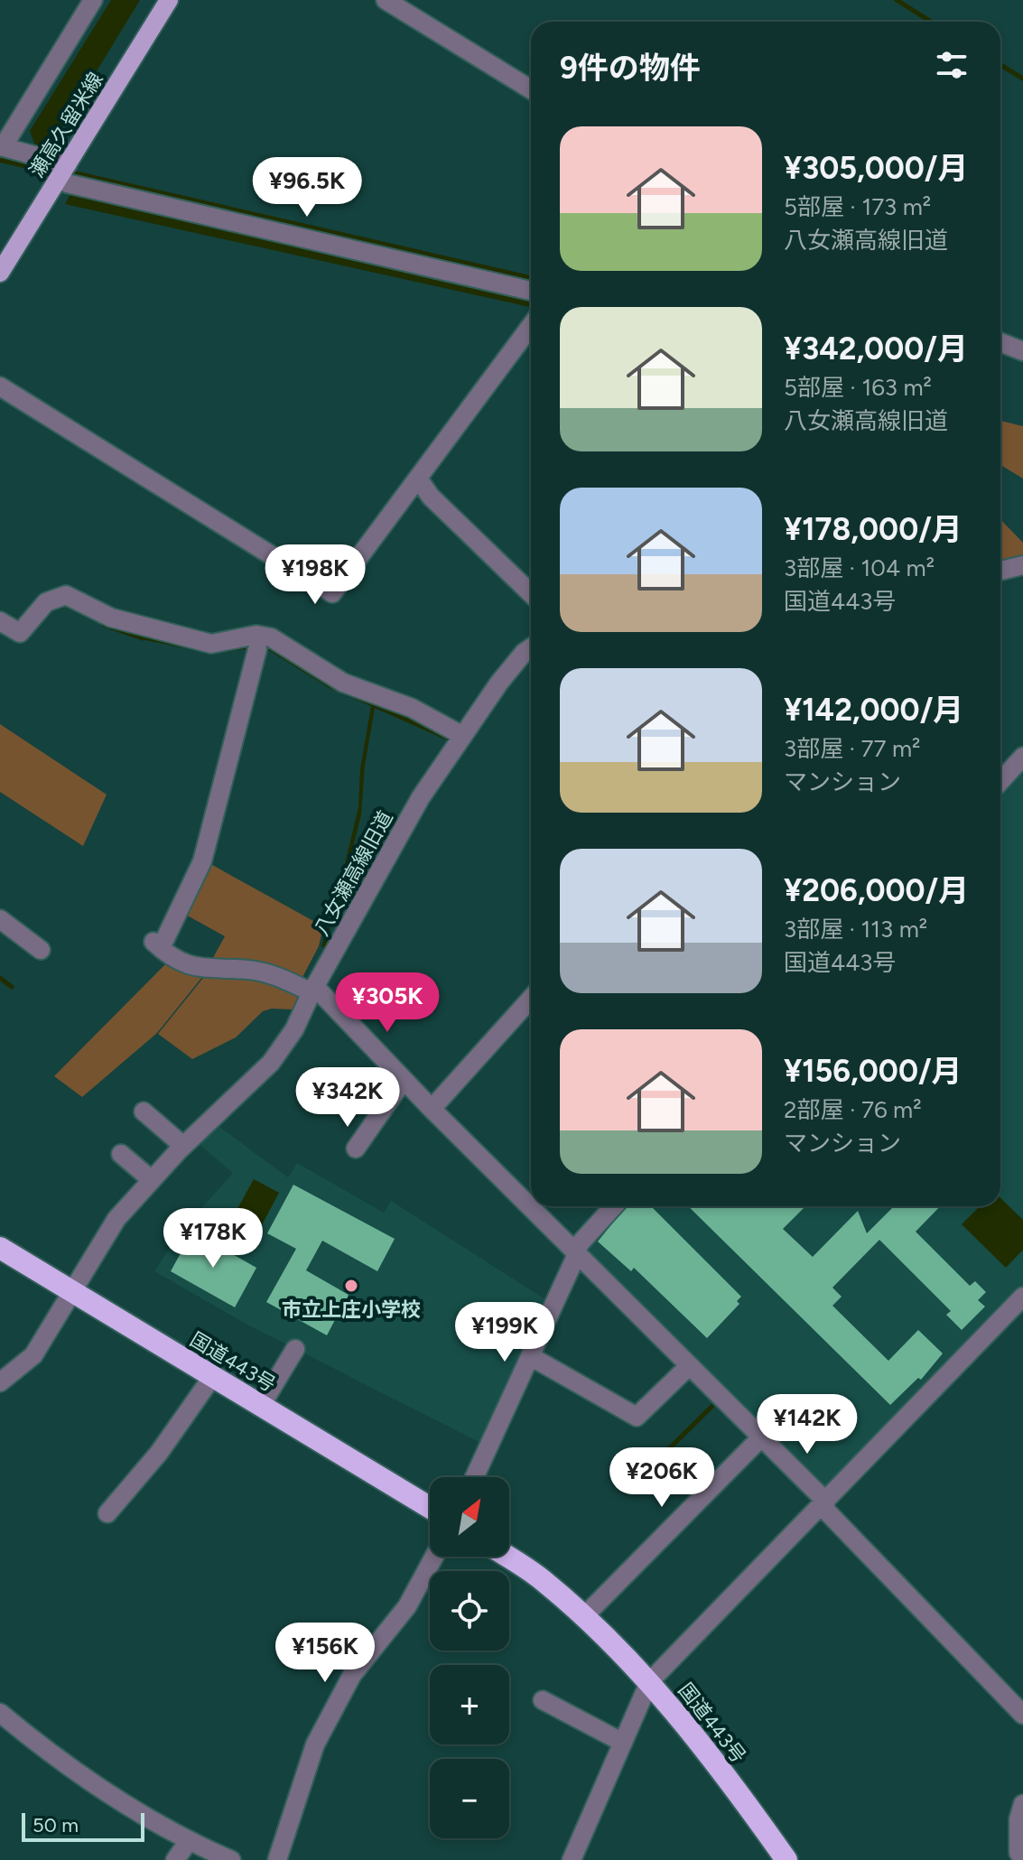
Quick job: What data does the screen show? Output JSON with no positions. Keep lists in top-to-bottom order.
{
  "streets": {
    "highway": ["国道443号"],
    "main road": ["瀬高久留米線"],
    "street": ["八女瀬高線旧道"]
  },
  "crossings": [
    ["八女瀬高線旧道", "国道443号"]
  ],
  "places": ["市立上庄小学校"],
  "scale_bar": "50 m",
  "north": "top right",
  "page": {
    "heading": "9件の物件",
    "list": [
      {
        "name": "¥305,000/月",
        "note": "5部屋 · 173 m² · 八女瀬高線旧道"
      },
      {
        "name": "¥342,000/月",
        "note": "5部屋 · 163 m² · 八女瀬高線旧道"
      },
      {
        "name": "¥178,000/月",
        "note": "3部屋 · 104 m² · 国道443号"
      },
      {
        "name": "¥142,000/月",
        "note": "3部屋 · 77 m² · マンション"
      },
      {
        "name": "¥206,000/月",
        "note": "3部屋 · 113 m² · 国道443号"
      },
      {
        "name": "¥156,000/月",
        "note": "2部屋 · 76 m² · マンション"
      }
    ],
    "price": [
      "¥96.5K",
      "¥198K",
      "¥305K",
      "¥342K",
      "¥178K",
      "¥199K",
      "¥142K",
      "¥206K",
      "¥156K"
    ],
    "map_buttons": ["+", "−"],
    "scale": "50 m"
  }
}
